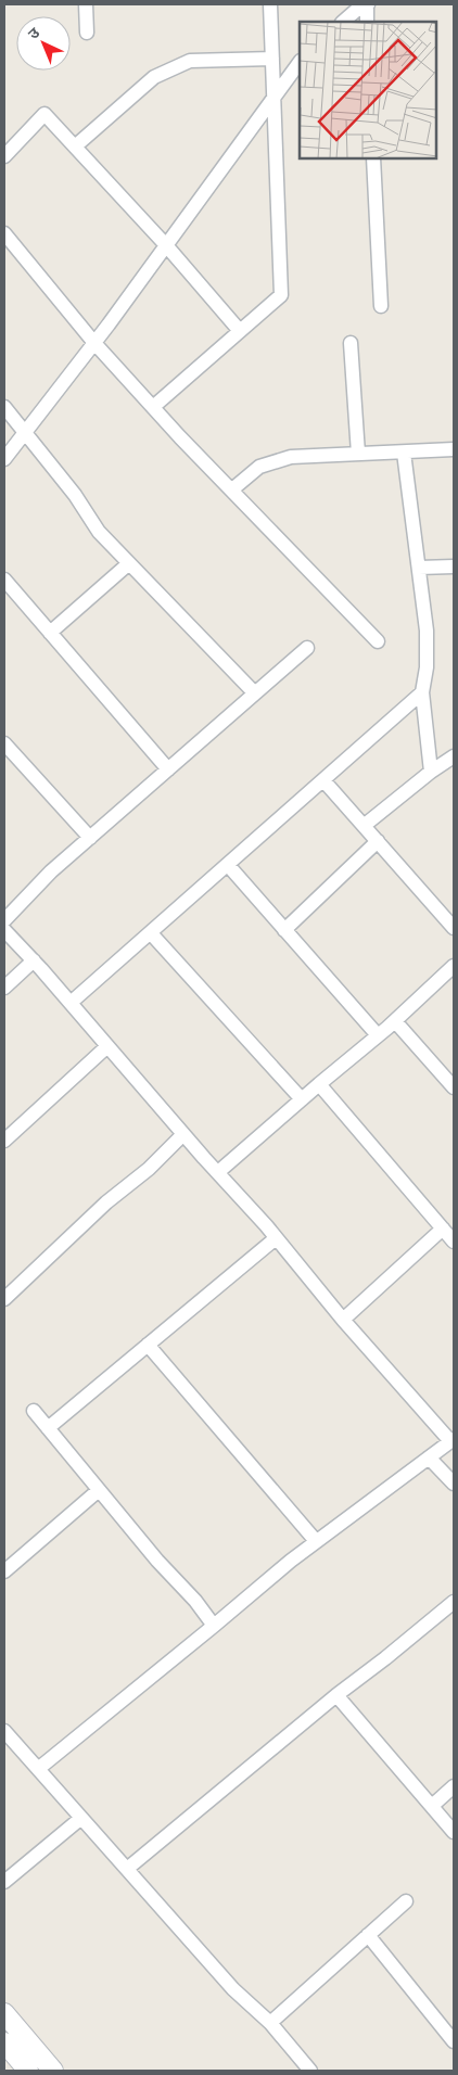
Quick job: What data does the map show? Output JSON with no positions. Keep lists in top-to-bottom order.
{
  "north": "top left"
}
